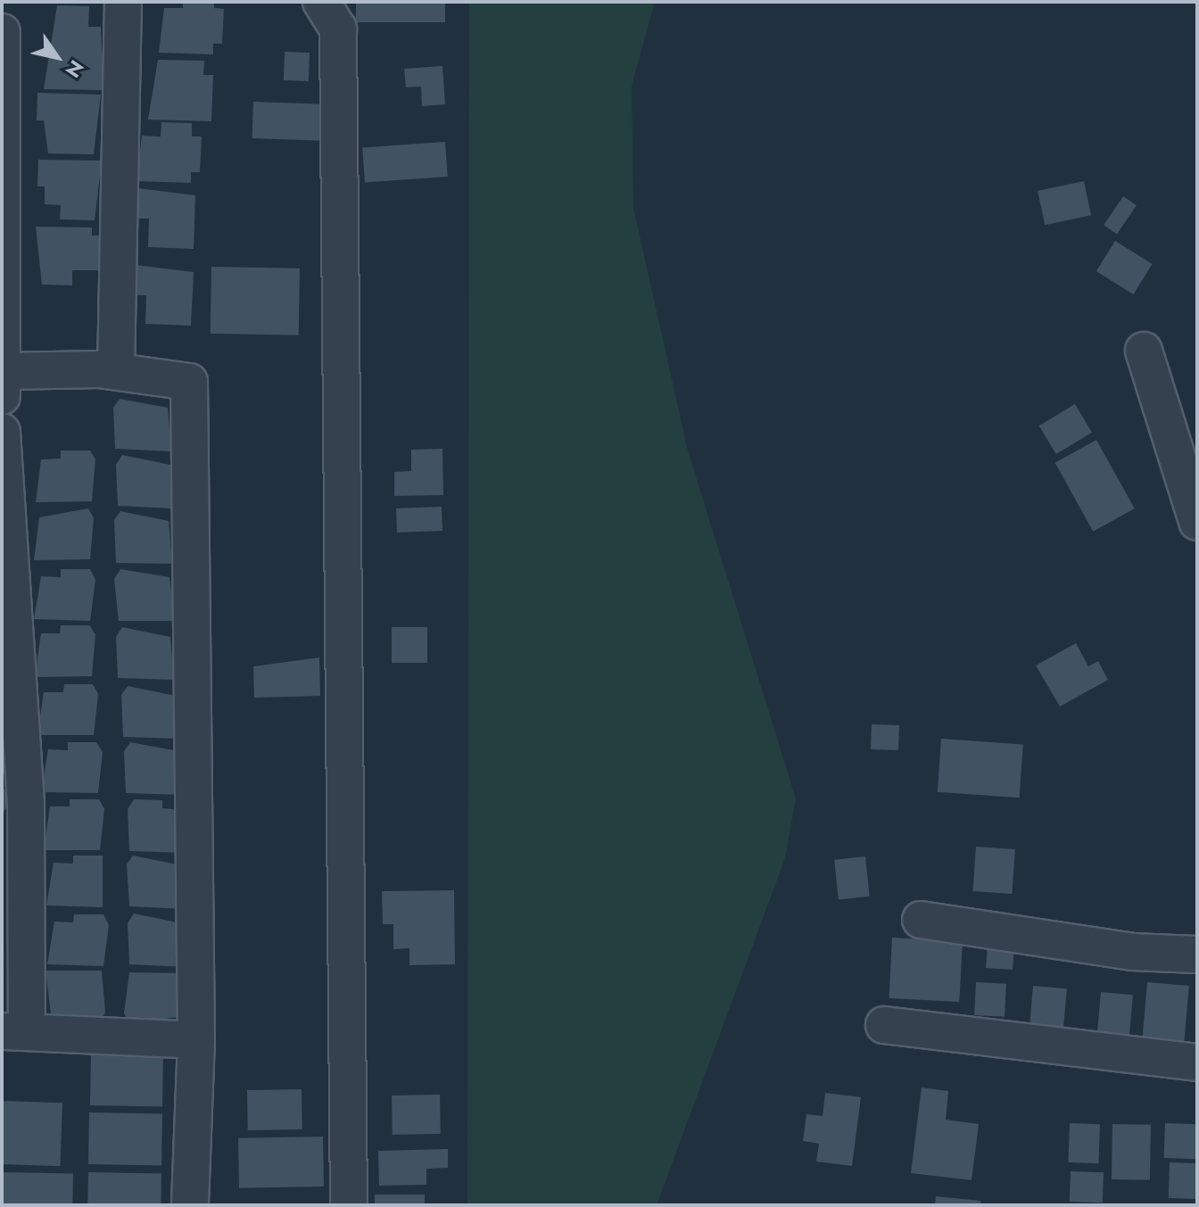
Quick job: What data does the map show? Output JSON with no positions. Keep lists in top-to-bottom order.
{
  "north": "bottom right"
}
